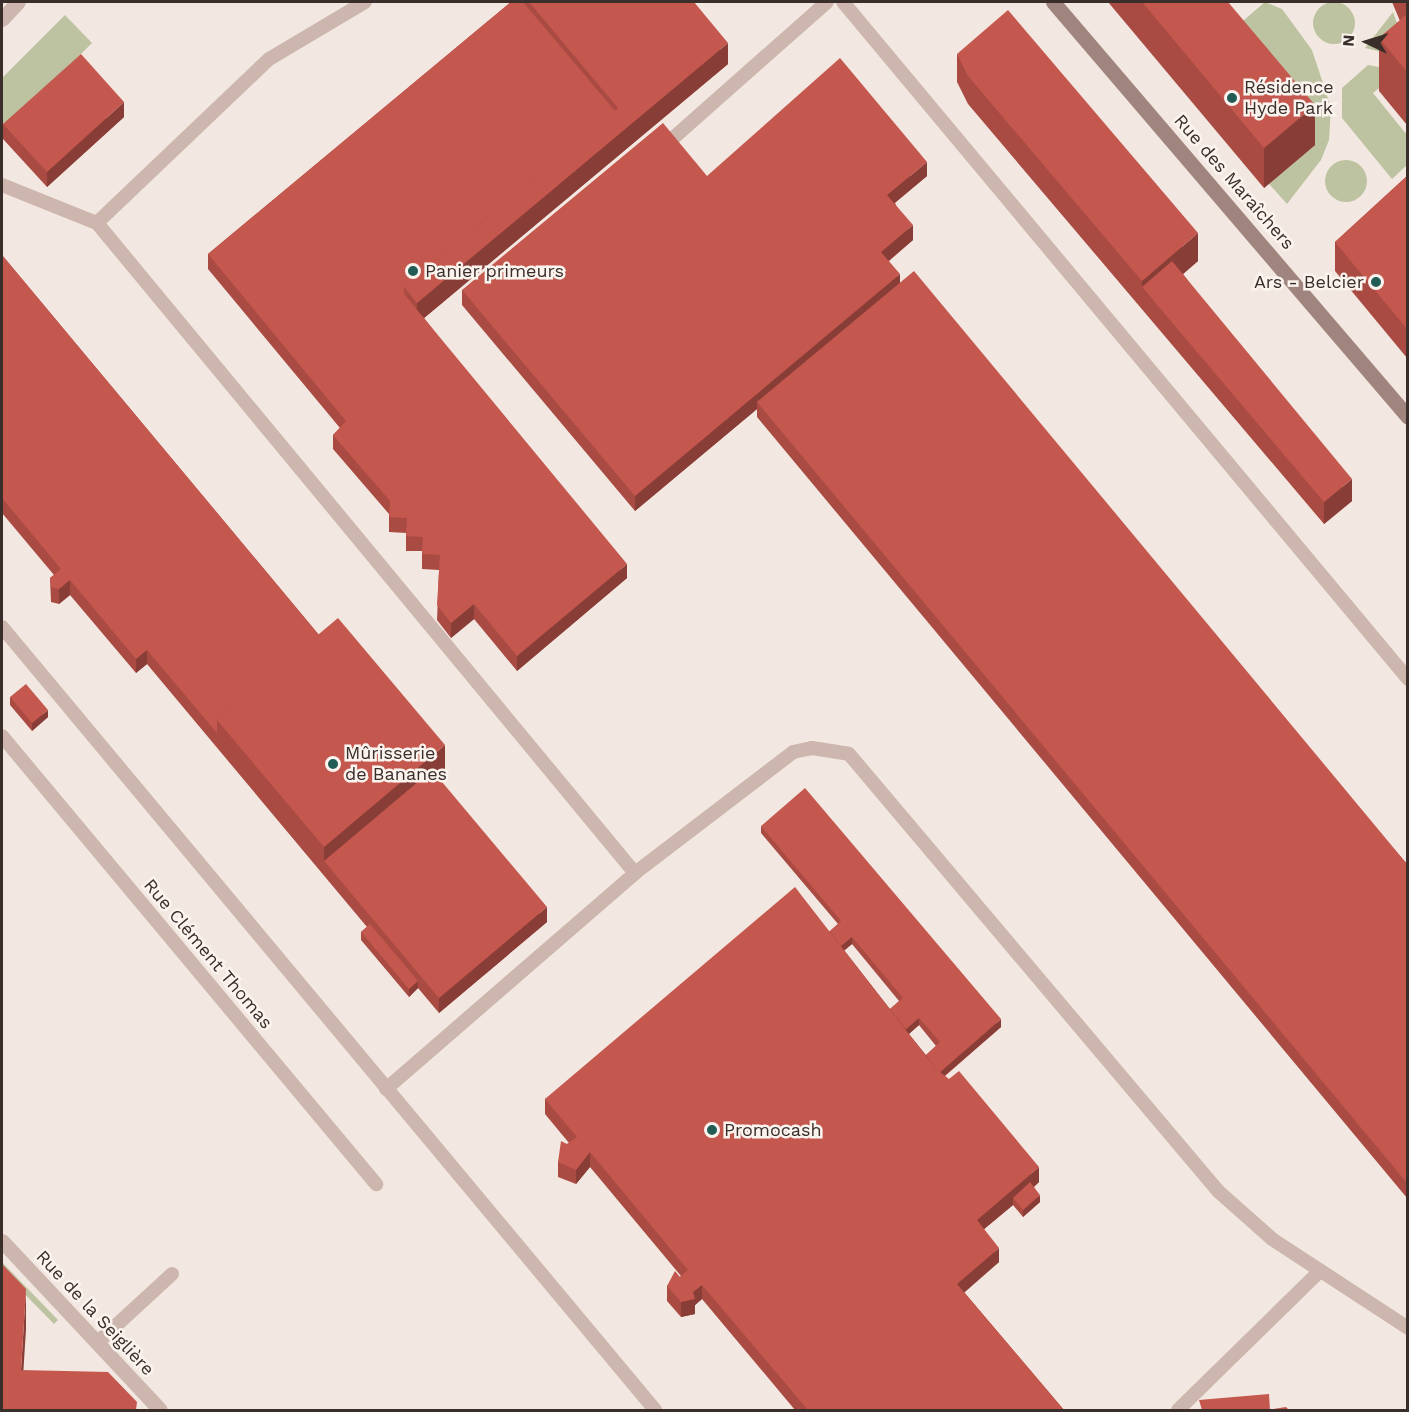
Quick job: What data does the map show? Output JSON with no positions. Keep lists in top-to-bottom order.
{
  "streets": {
    "main road": ["Rue des Maraîchers"],
    "street": ["Rue de la Seiglière"],
    "lane": ["Rue Clément Thomas"]
  },
  "places": [
    "Résidence Hyde Park",
    "Panier primeurs",
    "Ars - Belcier",
    "Mûrisserie de Bananes",
    "Promocash"
  ],
  "north": "left"
}
